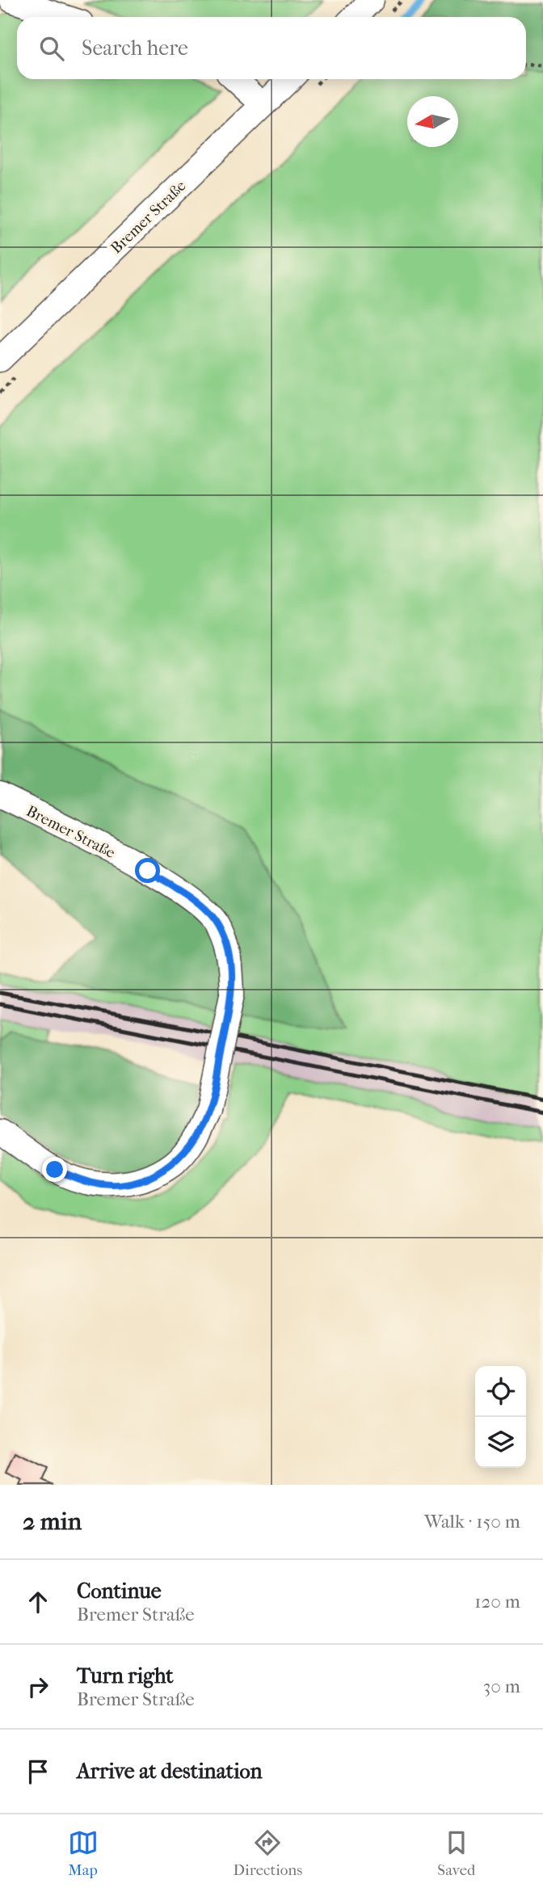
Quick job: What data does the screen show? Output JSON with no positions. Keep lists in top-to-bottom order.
{
  "streets": {
    "street": ["Bremer Straße"]
  },
  "north": "left",
  "page": {
    "search": "Search here",
    "heading": ["2 min", "Walk · 150 m"],
    "list": [
      ["Continue", "Bremer Straße", "120 m"],
      ["Turn right", "Bremer Straße", "30 m"],
      "Arrive at destination"
    ],
    "nav": ["Map", "Directions", "Saved"]
  }
}
